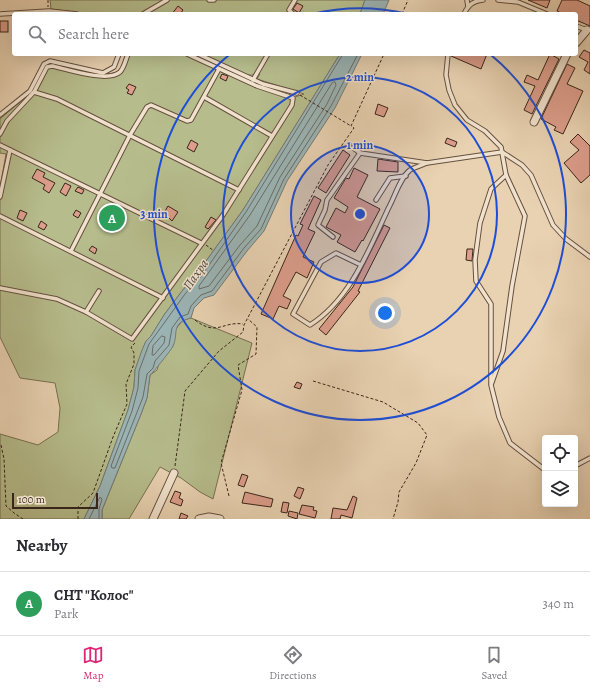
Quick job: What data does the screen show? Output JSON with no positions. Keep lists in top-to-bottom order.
{
  "water": ["Пахра"],
  "scale_bar": "100 m",
  "page": {
    "search": "Search here",
    "pins": "A",
    "scale": "100 m",
    "heading": "Nearby",
    "list": [
      {
        "mark": "A",
        "name": "СНТ \"Колос\"",
        "note": "Park",
        "value": "340 m"
      }
    ],
    "nav": ["Map", "Directions", "Saved"]
  },
  "rings": ["2 min", "1 min", "3 min"]
}
